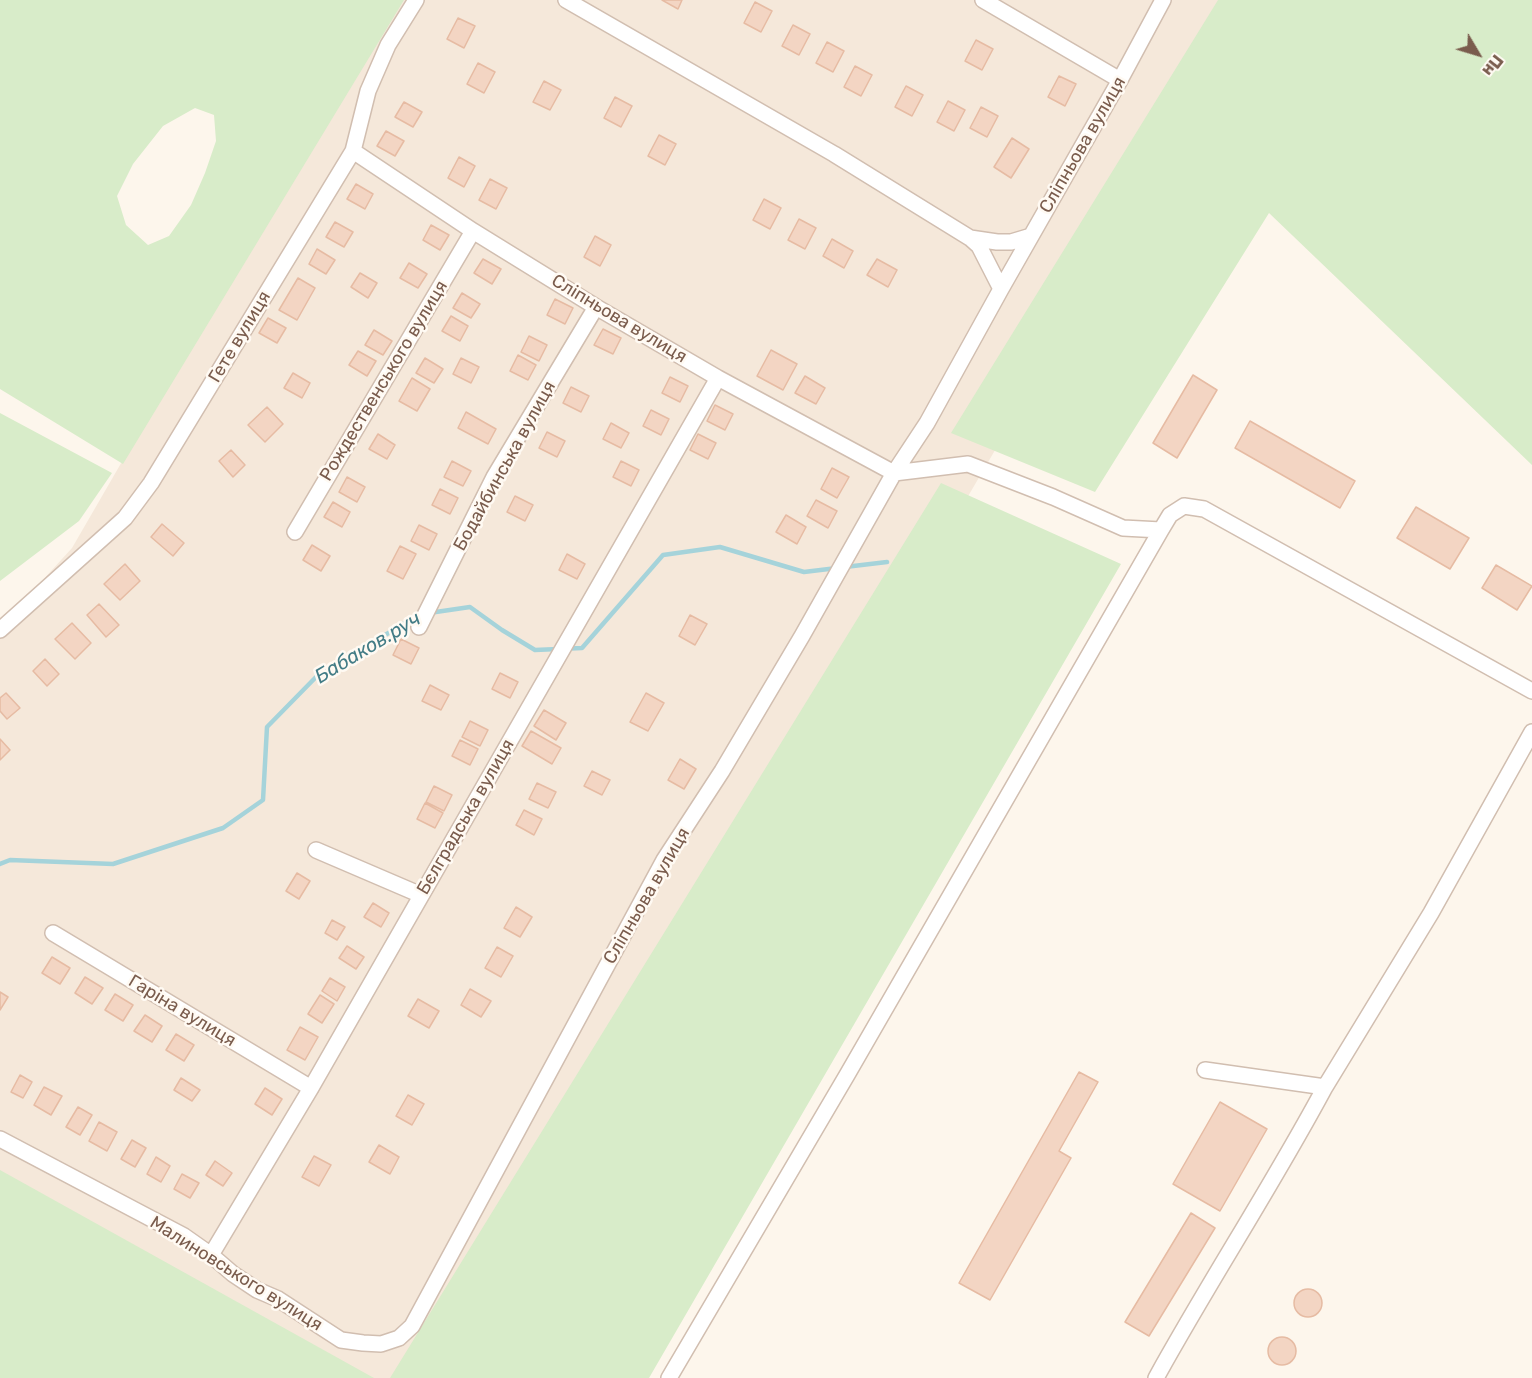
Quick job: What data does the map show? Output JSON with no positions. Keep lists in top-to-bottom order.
{
  "streets": {
    "street": [
      "Сліпньова вулиця",
      "Гете вулиця",
      "Рождественського вулиця",
      "Бодайбинська вулиця",
      "Бєлградська вулиця",
      "Гаріна вулиця",
      "Малиновського вулиця"
    ]
  },
  "crossings": [
    ["Сліпньова вулиця", "Гете вулиця"],
    ["Сліпньова вулиця", "Рождественського вулиця"],
    ["Сліпньова вулиця", "Бодайбинська вулиця"],
    ["Сліпньова вулиця", "Бєлградська вулиця"],
    ["Сліпньова вулиця", "Малиновського вулиця"],
    ["Бєлградська вулиця", "Гаріна вулиця"],
    ["Бєлградська вулиця", "Малиновського вулиця"]
  ],
  "water": ["Бабаков.руч"],
  "north": "bottom right"
}
